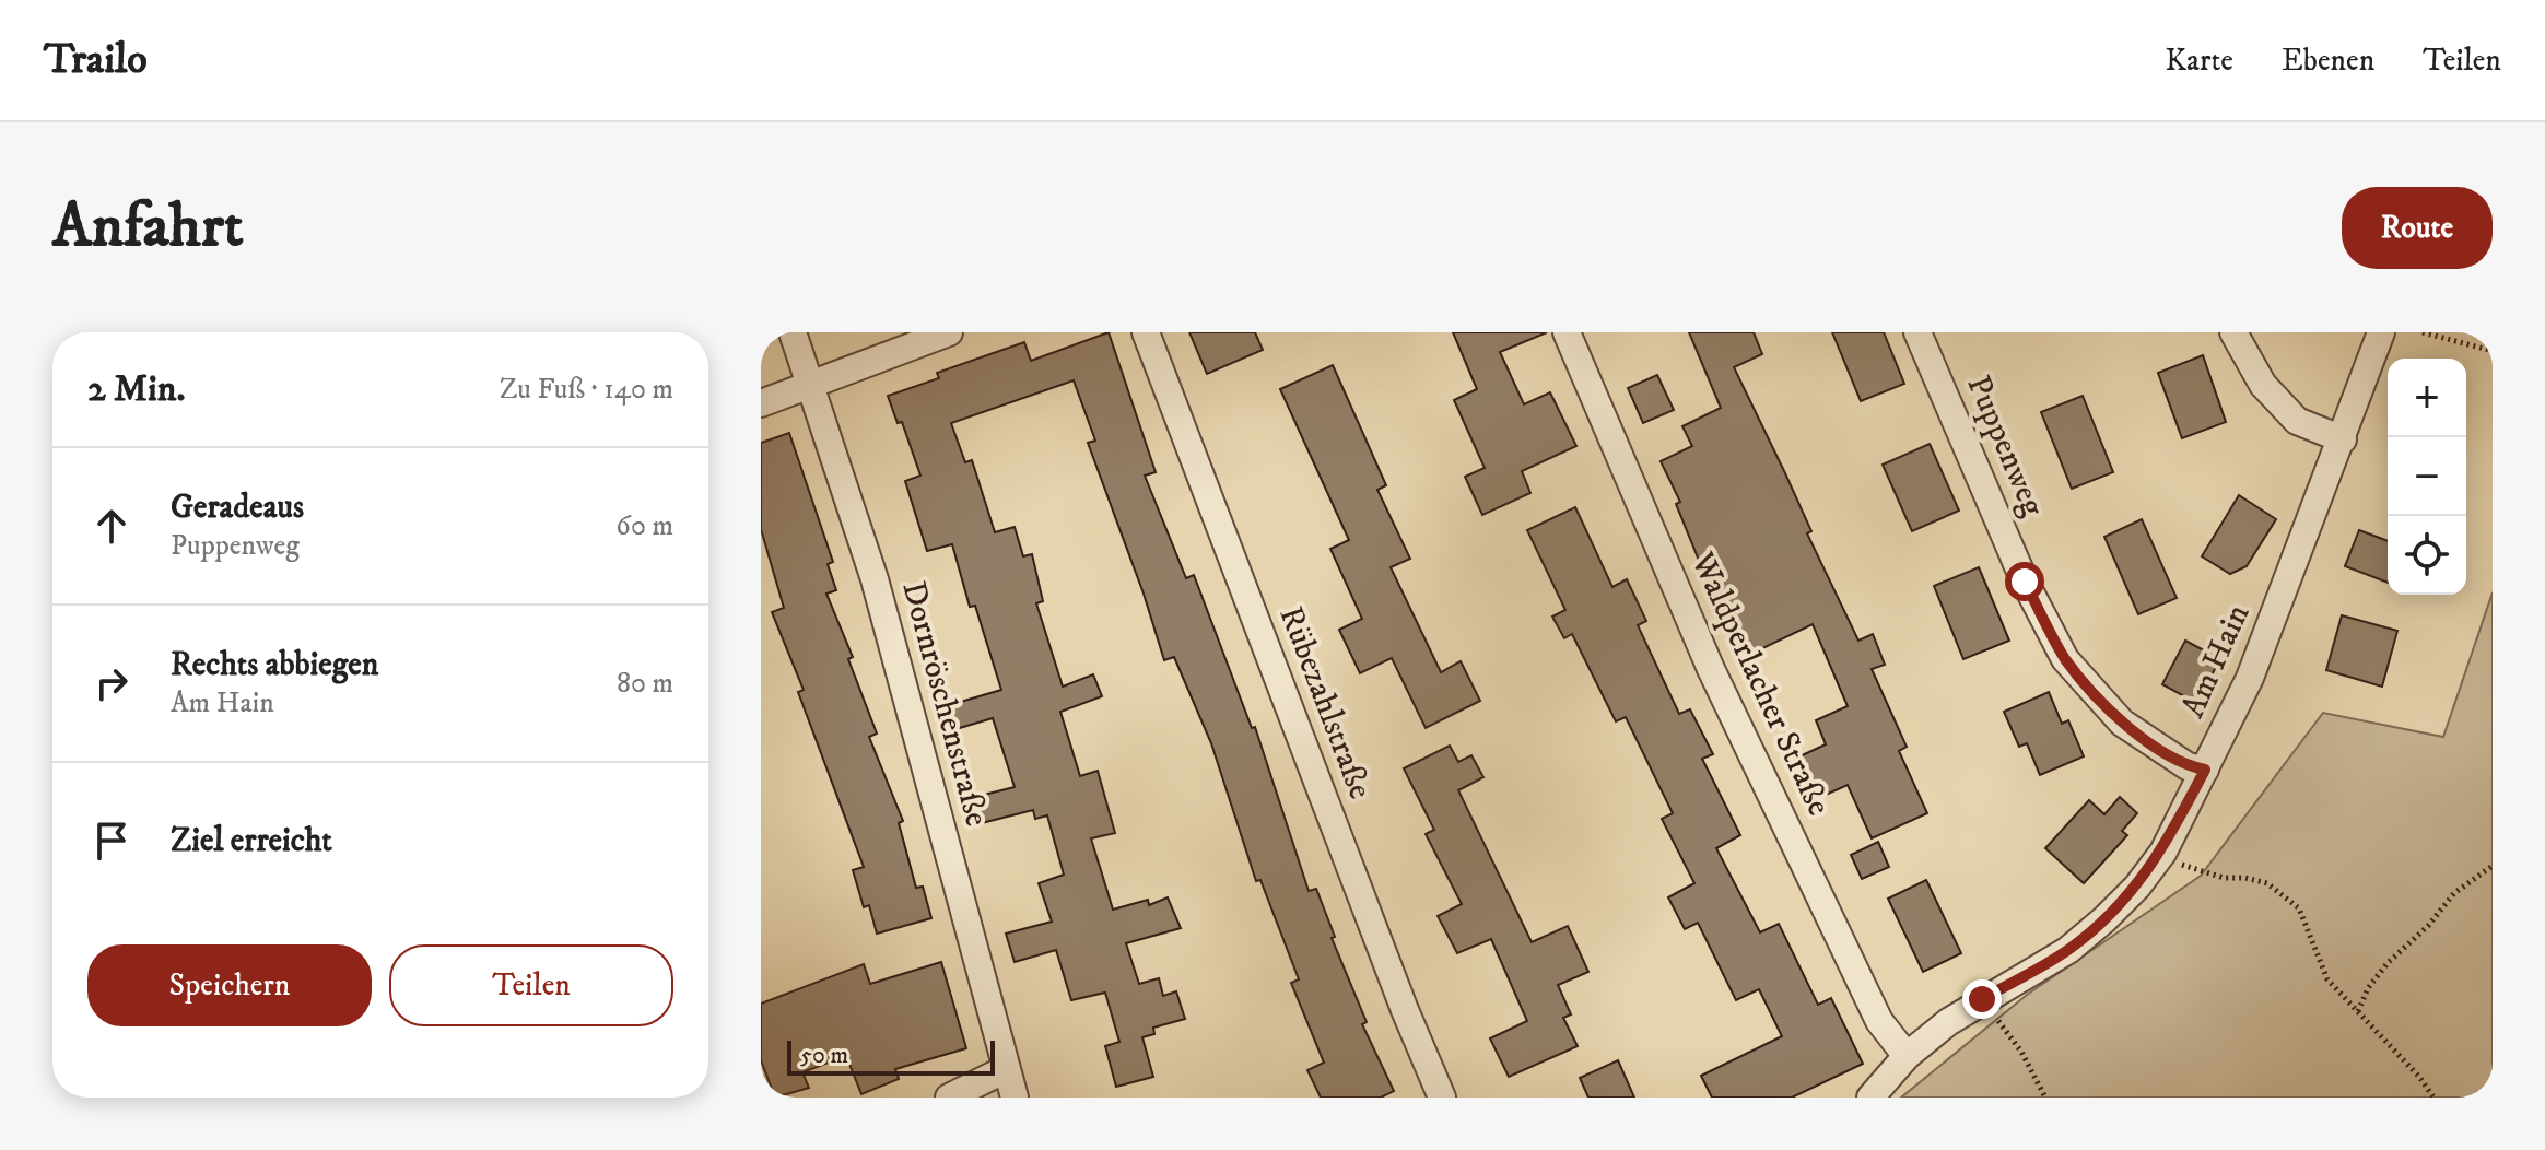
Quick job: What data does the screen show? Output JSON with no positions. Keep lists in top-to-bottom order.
{
  "streets": {
    "street": [
      "Puppenweg",
      "Am Hain",
      "Waldperlacher Straße",
      "Rübezahlstraße",
      "Dornröschenstraße"
    ]
  },
  "crossings": [
    ["Puppenweg", "Am Hain"],
    ["Am Hain", "Waldperlacher Straße"]
  ],
  "scale_bar": "50 m",
  "page": {
    "header": "Trailo",
    "nav": ["Karte", "Ebenen", "Teilen"],
    "buttons": [
      "Route",
      ["Speichern", "Teilen"]
    ],
    "title": "Anfahrt",
    "heading": ["2 Min.", "Zu Fuß · 140 m"],
    "map_buttons": ["+", "−"],
    "list": [
      ["Geradeaus", "Puppenweg", "60 m"],
      ["Rechts abbiegen", "Am Hain", "80 m"],
      "Ziel erreicht"
    ],
    "scale": "50 m"
  }
}
